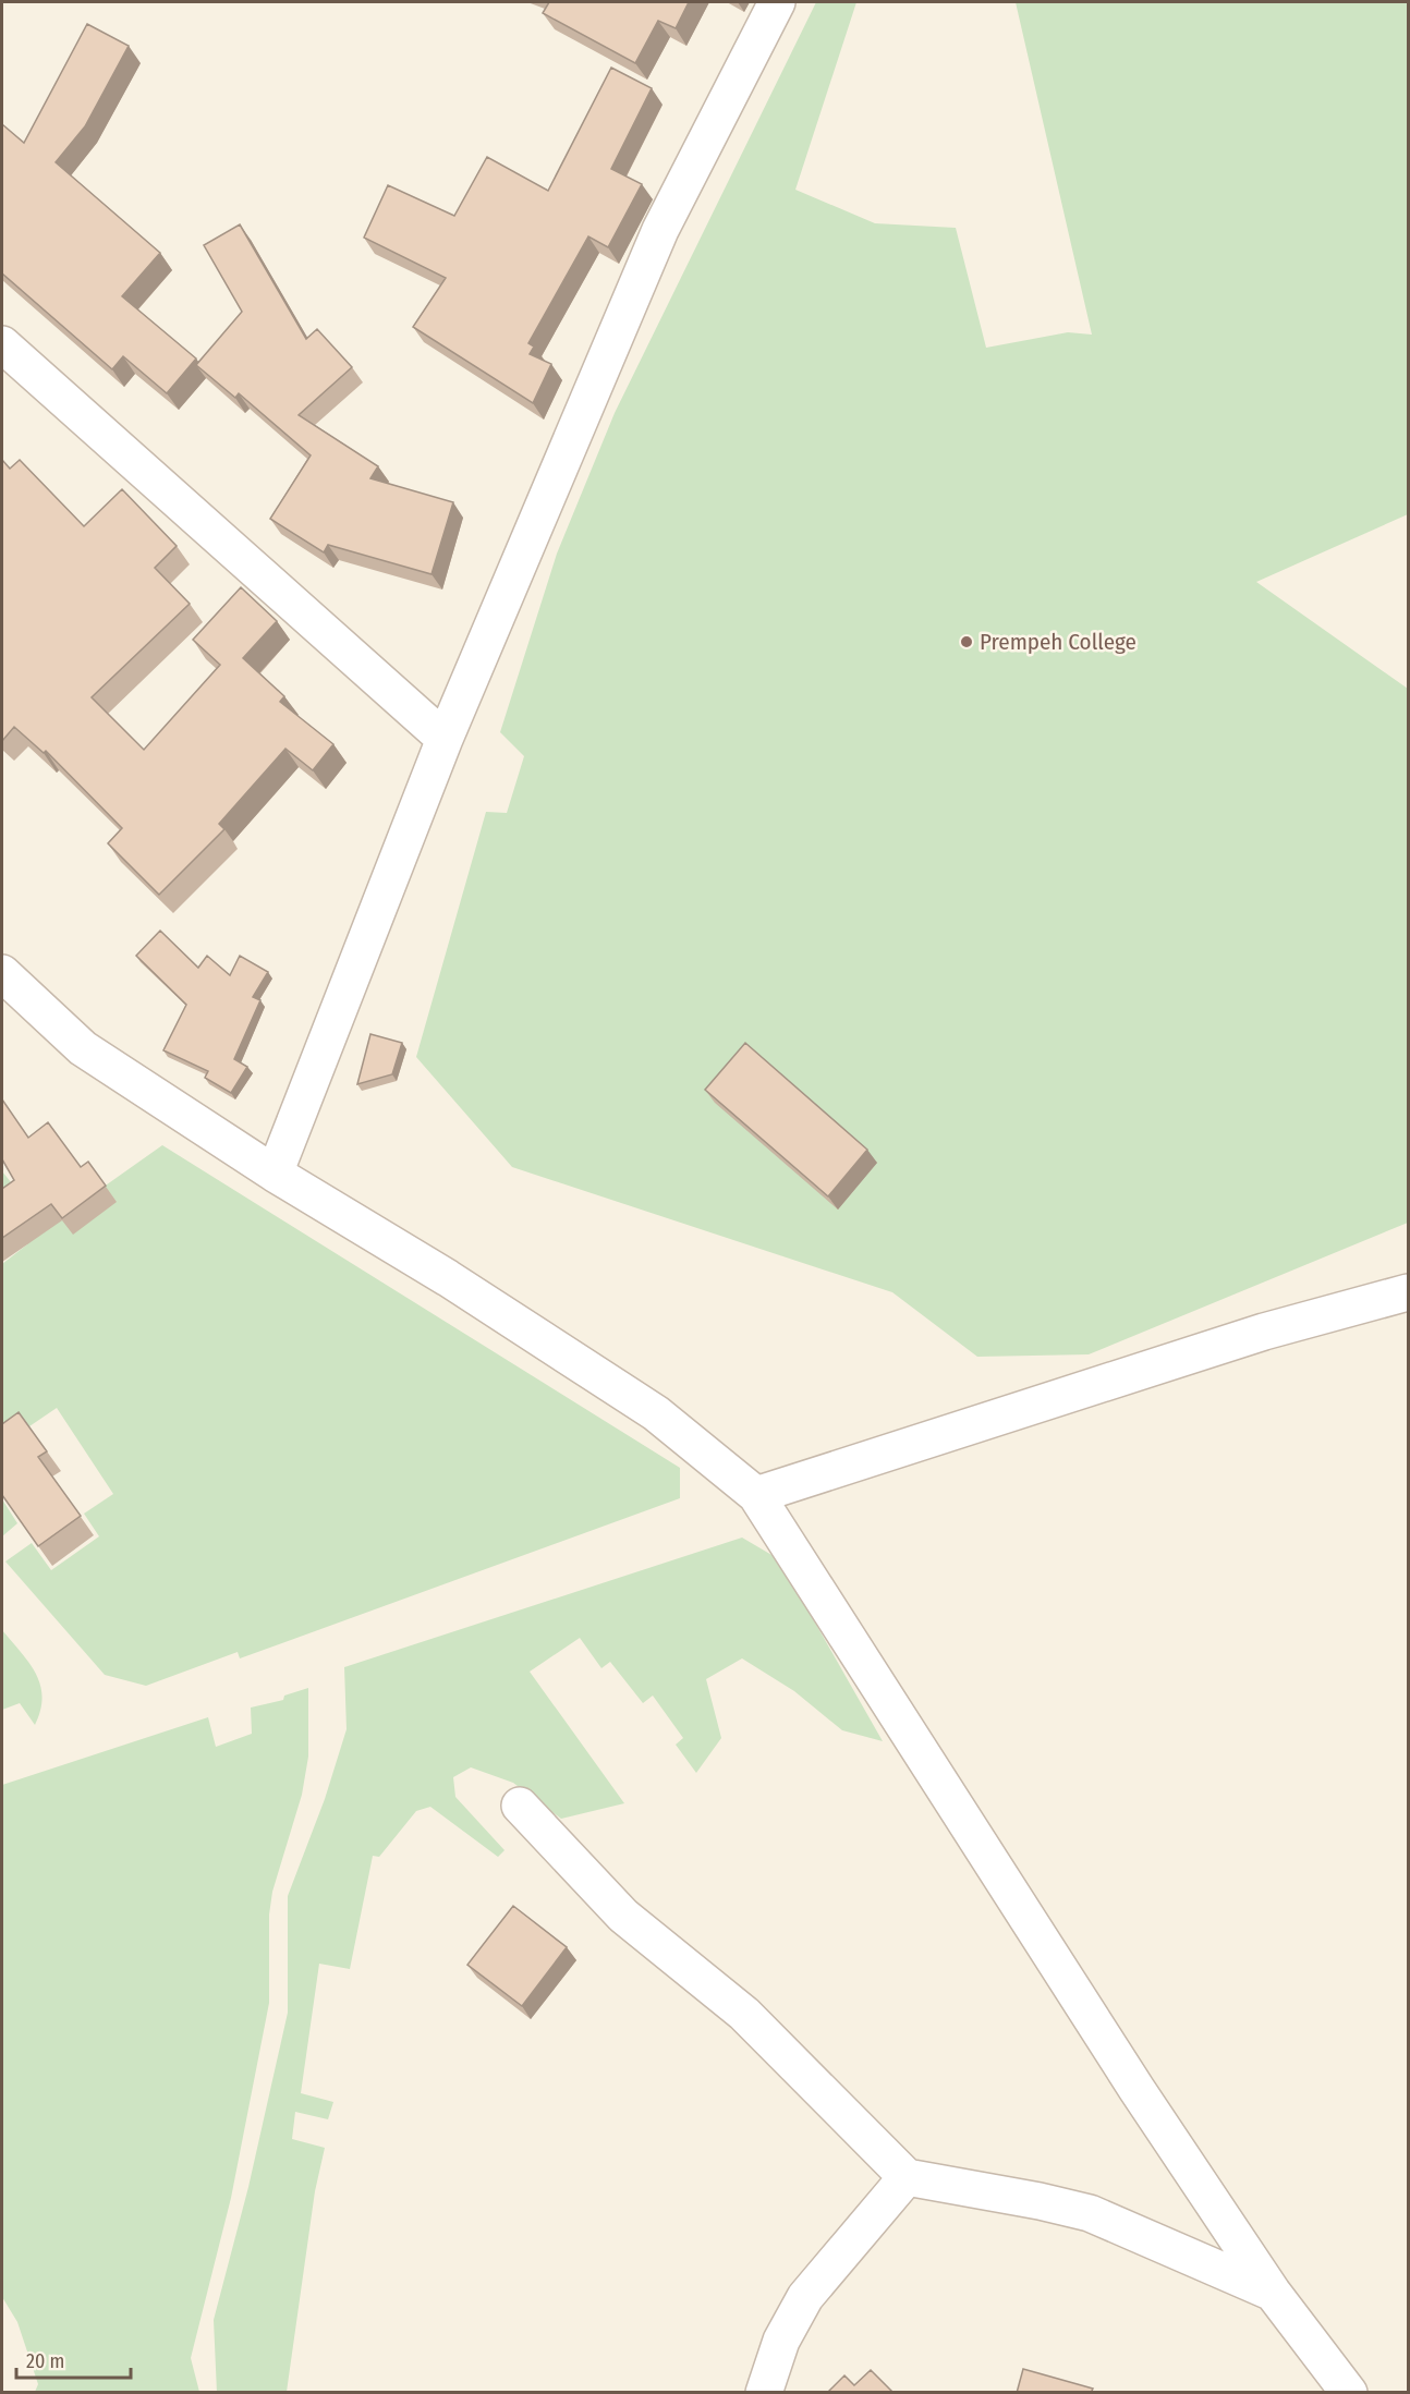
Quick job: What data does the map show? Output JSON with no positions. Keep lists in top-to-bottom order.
{
  "places": ["Prempeh College"],
  "scale_bar": "20 m"
}
